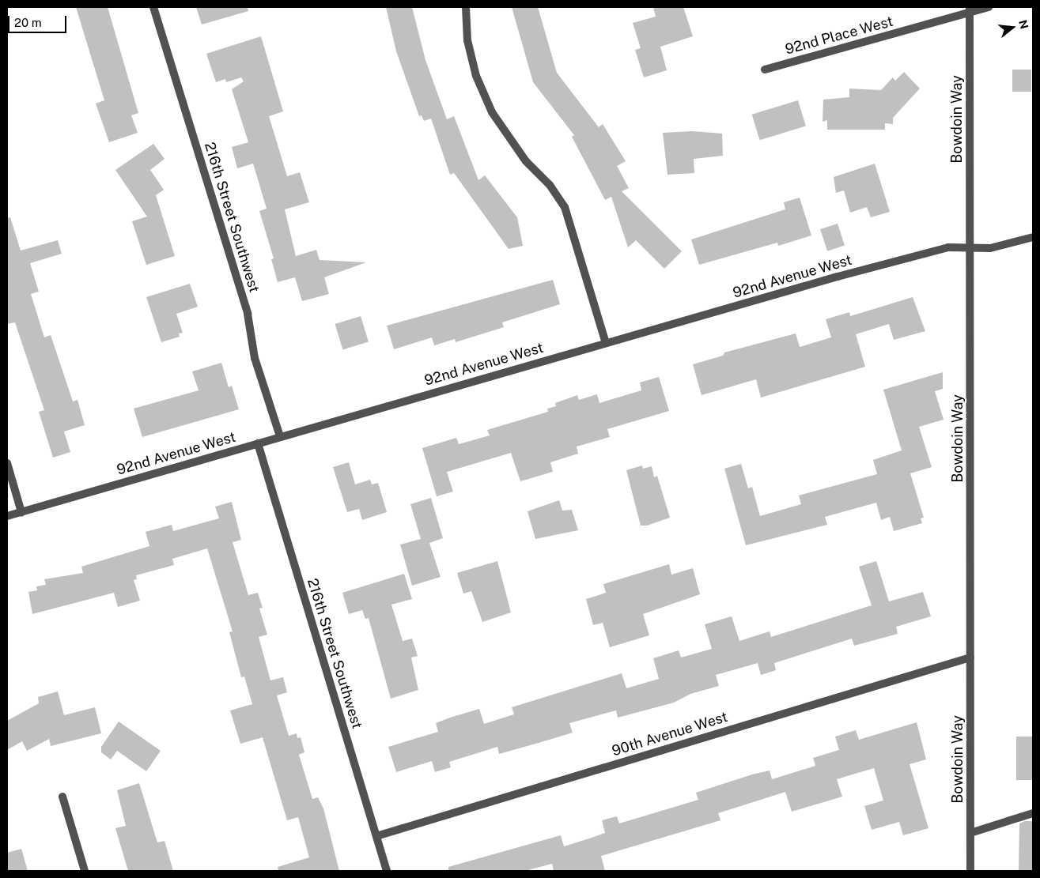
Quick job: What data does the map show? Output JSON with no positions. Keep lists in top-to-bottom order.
{
  "streets": {
    "street": [
      "92nd Place West",
      "Bowdoin Way",
      "216th Street Southwest",
      "92nd Avenue West",
      "90th Avenue West"
    ]
  },
  "crossings": [
    ["92nd Place West", "Bowdoin Way"],
    ["Bowdoin Way", "92nd Avenue West"],
    ["Bowdoin Way", "90th Avenue West"],
    ["216th Street Southwest", "92nd Avenue West"],
    ["216th Street Southwest", "90th Avenue West"]
  ],
  "scale_bar": "20 m",
  "north": "right"
}
